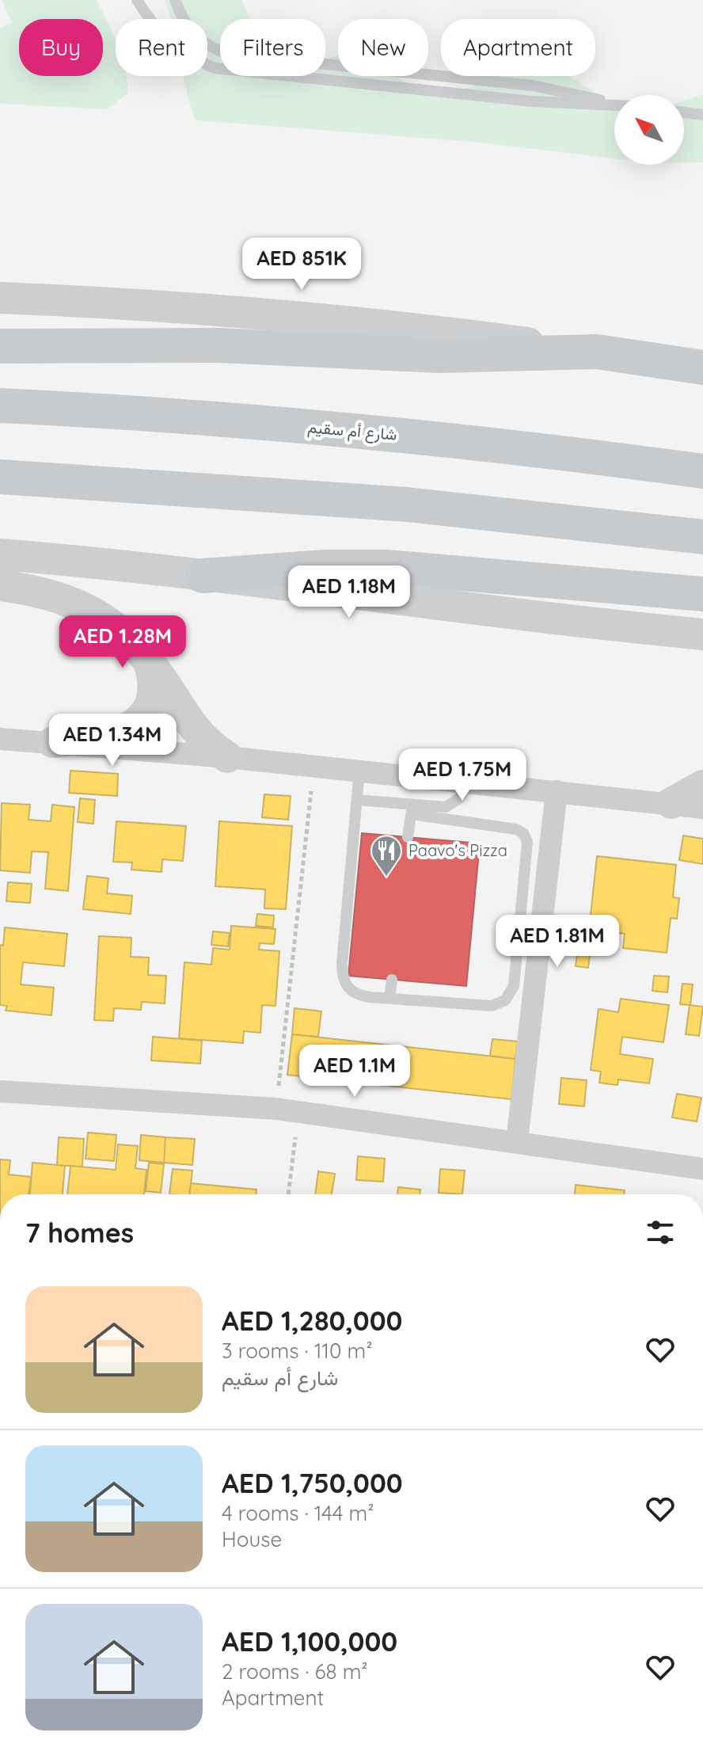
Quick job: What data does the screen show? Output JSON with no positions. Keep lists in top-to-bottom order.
{
  "streets": {
    "main road": ["شارع أم سقيم"]
  },
  "places": {
    "restaurant": ["Paavo's Pizza"]
  },
  "north": "top left",
  "page": {
    "chip": [
      "Buy",
      "Rent",
      "Filters",
      "New",
      "Apartment"
    ],
    "price": [
      "AED 851K",
      "AED 1.18M",
      "AED 1.28M",
      "AED 1.34M",
      "AED 1.75M",
      "AED 1.81M",
      "AED 1.1M"
    ],
    "heading": "7 homes",
    "list": [
      {
        "name": "AED 1,280,000",
        "note": "3 rooms · 110 m² · شارع أم سقيم"
      },
      {
        "name": "AED 1,750,000",
        "note": "4 rooms · 144 m² · House"
      },
      {
        "name": "AED 1,100,000",
        "note": "2 rooms · 68 m² · Apartment"
      }
    ]
  }
}
